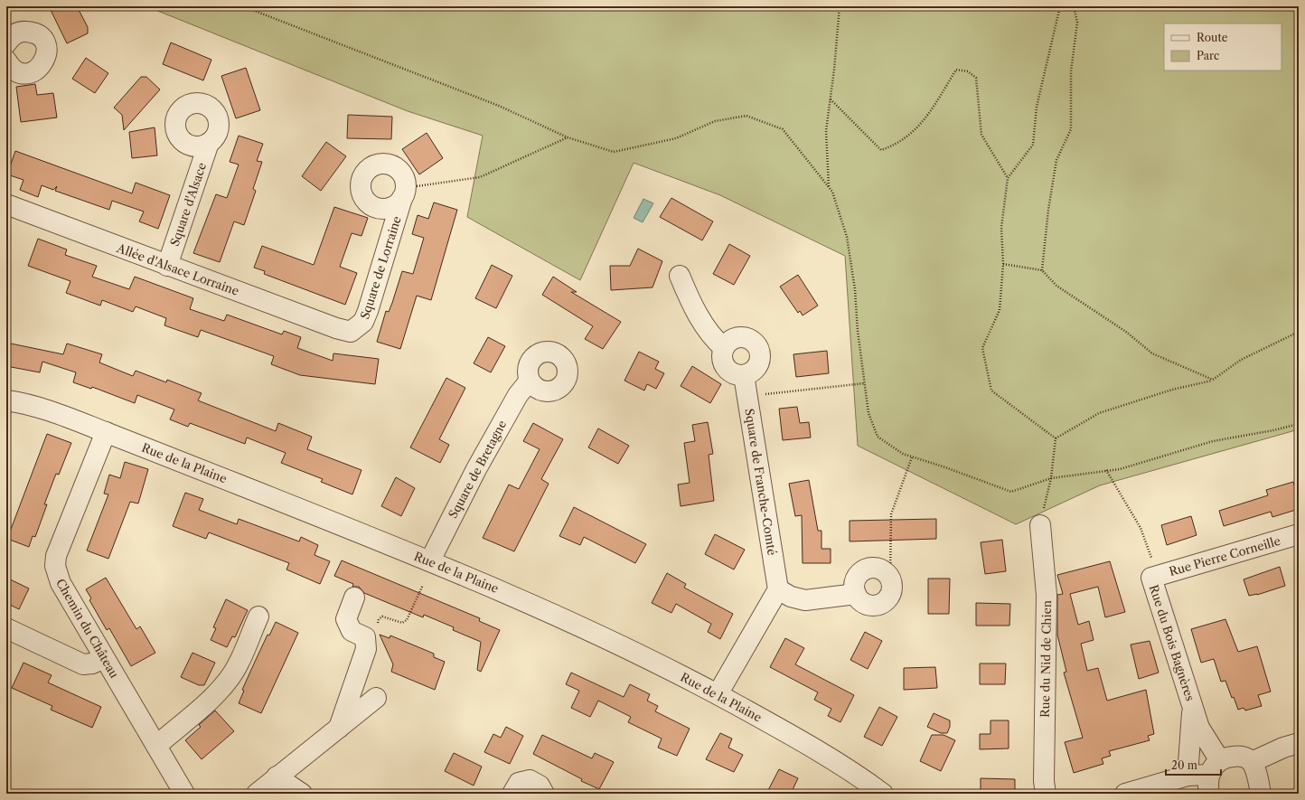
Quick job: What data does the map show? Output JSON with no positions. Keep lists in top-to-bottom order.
{
  "streets": {
    "street": [
      "Square d'Alsace",
      "Square de Lorraine",
      "Allée d'Alsace Lorraine",
      "Rue de la Plaine",
      "Square de Bretagne",
      "Square de Franche-Comté",
      "Rue Pierre Corneille",
      "Chemin du Château",
      "Rue du Bois Bagnères",
      "Rue du Nid de Chien"
    ]
  },
  "crossings": [
    ["Square d'Alsace", "Allée d'Alsace Lorraine"],
    ["Square de Lorraine", "Allée d'Alsace Lorraine"],
    ["Rue de la Plaine", "Square de Bretagne"],
    ["Rue de la Plaine", "Chemin du Château"],
    ["Rue Pierre Corneille", "Rue du Bois Bagnères"]
  ],
  "legend": ["Route", "Parc"],
  "scale_bar": "20 m"
}
